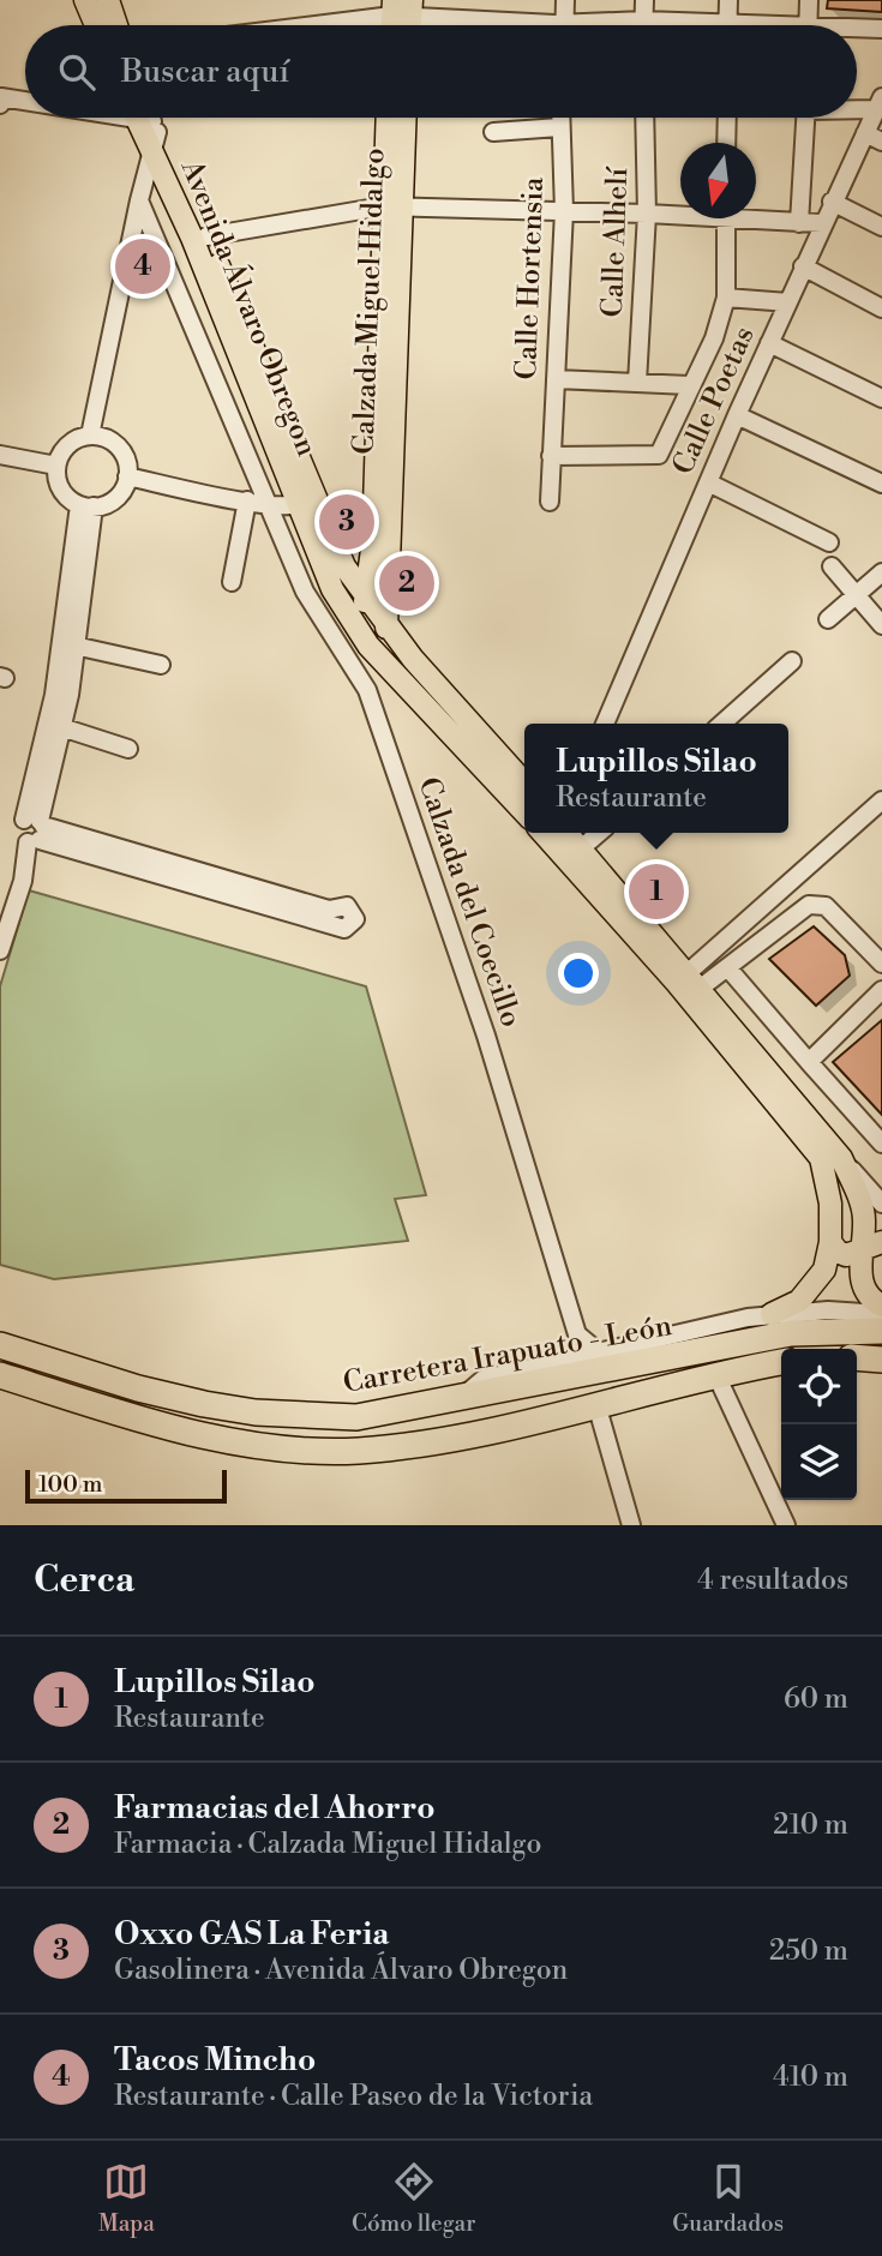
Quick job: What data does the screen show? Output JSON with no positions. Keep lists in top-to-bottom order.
{
  "streets": {
    "highway": ["Carretera Irapuato - León"],
    "main road": ["Calzada Miguel Hidalgo", "Avenida Álvaro Obregon"],
    "street": [
      "Calle Alhelí",
      "Calle Hortensia",
      "Calle Poetas",
      "Calzada del Coecillo"
    ]
  },
  "crossings": [
    ["Calzada Miguel Hidalgo", "Avenida Álvaro Obregon"]
  ],
  "scale_bar": "100 m",
  "north": "bottom",
  "page": {
    "search": "Buscar aquí",
    "pins": [
      "4",
      "3",
      "2",
      "1"
    ],
    "popup": ["Lupillos Silao", "Restaurante"],
    "scale": "100 m",
    "heading": ["Cerca", "4 resultados"],
    "list": [
      {
        "mark": "1",
        "name": "Lupillos Silao",
        "note": "Restaurante",
        "value": "60 m"
      },
      {
        "mark": "2",
        "name": "Farmacias del Ahorro",
        "note": "Farmacia · Calzada Miguel Hidalgo",
        "value": "210 m"
      },
      {
        "mark": "3",
        "name": "Oxxo GAS La Feria",
        "note": "Gasolinera · Avenida Álvaro Obregon",
        "value": "250 m"
      },
      {
        "mark": "4",
        "name": "Tacos Mincho",
        "note": "Restaurante · Calle Paseo de la Victoria",
        "value": "410 m"
      }
    ],
    "nav": ["Mapa", "Cómo llegar", "Guardados"]
  }
}
